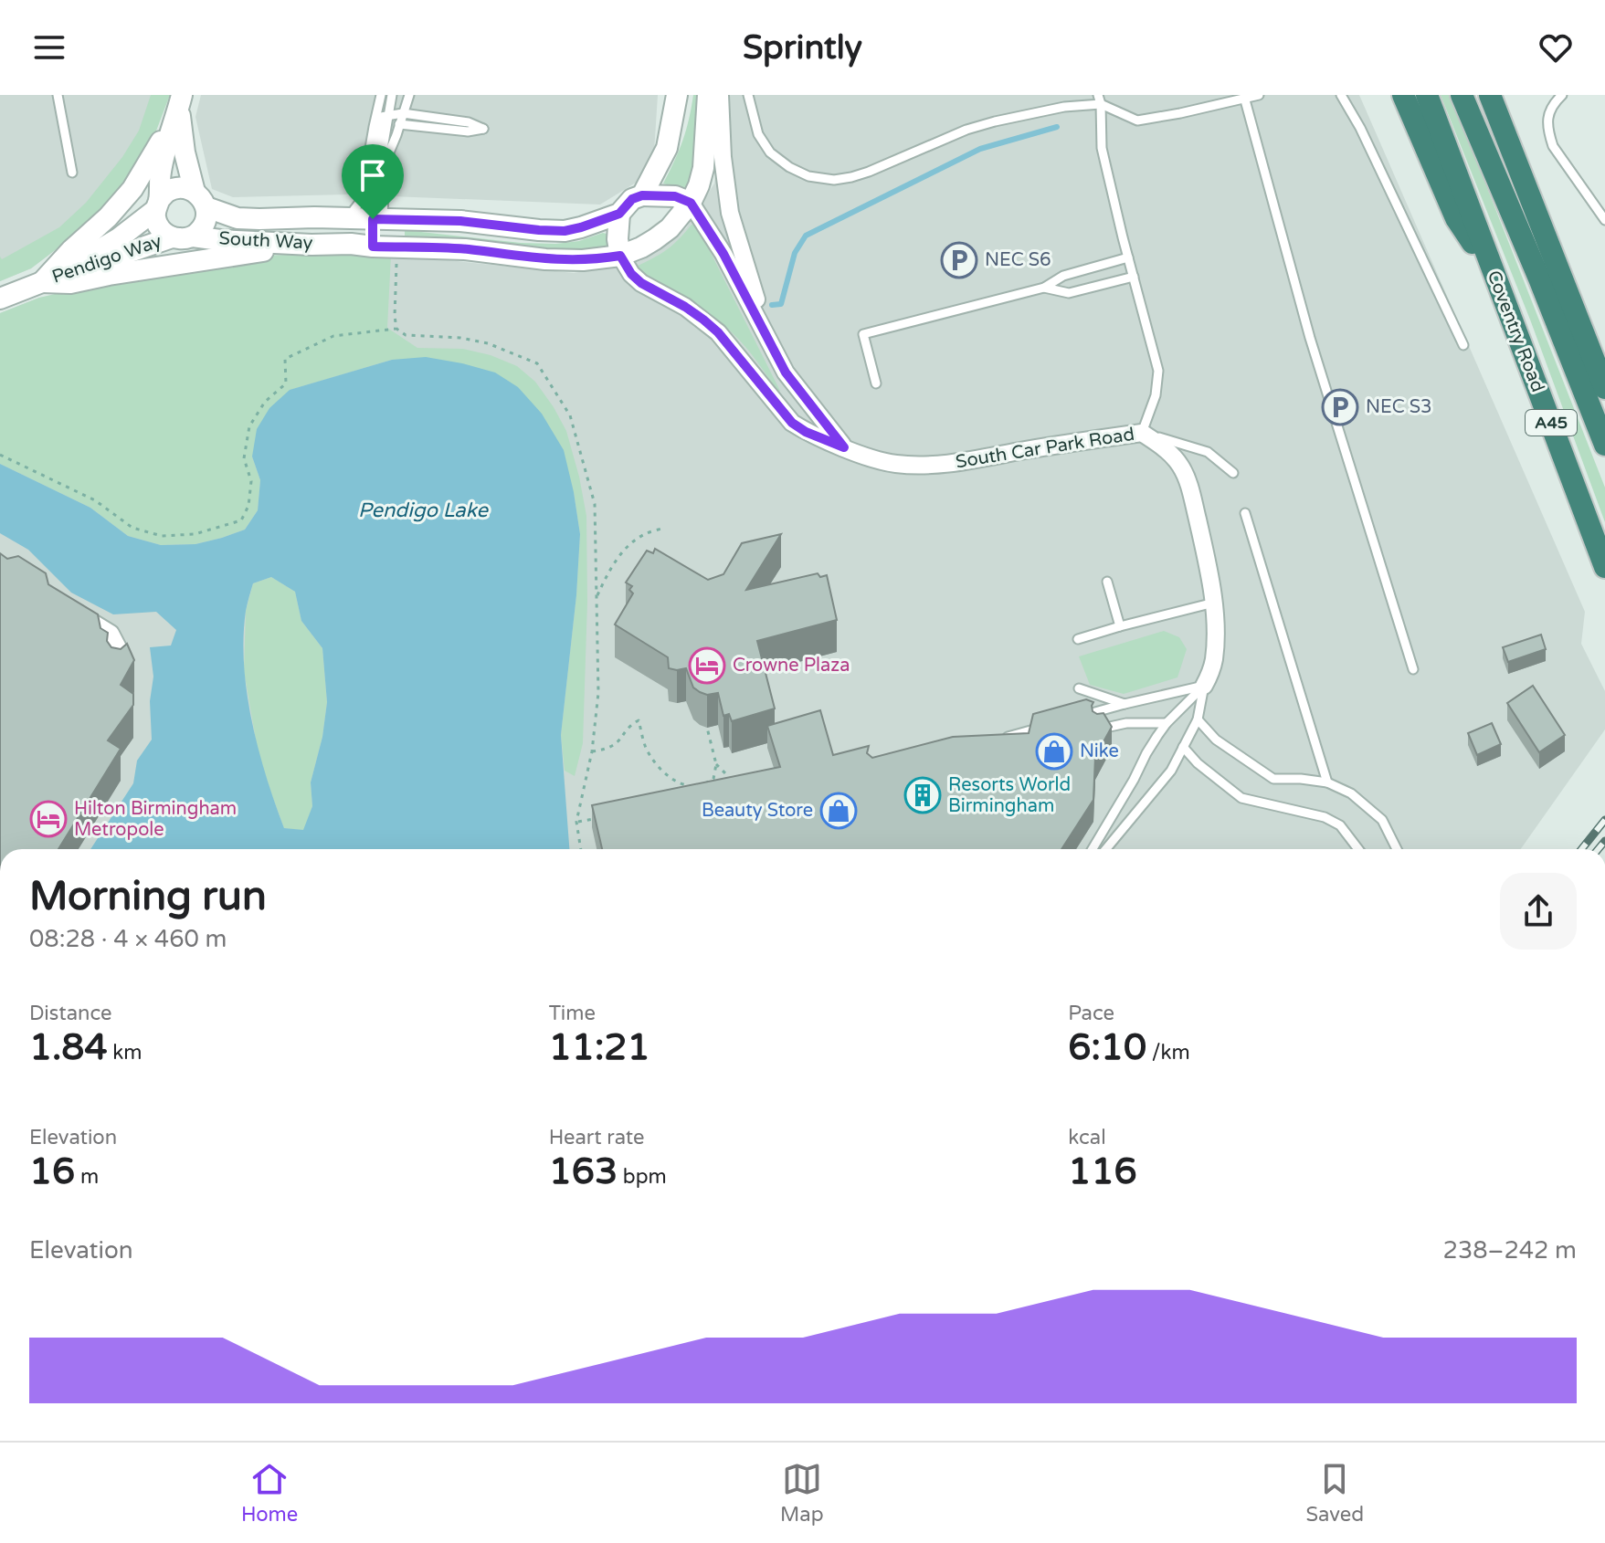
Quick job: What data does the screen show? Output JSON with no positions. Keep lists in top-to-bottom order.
{
  "streets": {
    "highway": ["Coventry Road", "A45"],
    "street": ["South Way", "Pendigo Way", "South Car Park Road"]
  },
  "crossings": [
    ["South Way", "Pendigo Way"],
    ["South Way", "South Car Park Road"]
  ],
  "water": ["Pendigo Lake"],
  "places": {
    "parking": ["NEC S6", "NEC S3"],
    "hotel": ["Crowne Plaza", "Hilton Birmingham Metropole"],
    "shop": ["Nike", "Beauty Store"],
    "building": ["Resorts World Birmingham"]
  },
  "page": {
    "header": "Sprintly",
    "heading": ["Morning run", "08:28 · 4 × 460 m"],
    "stats": [
      ["Distance", "1.84 km"],
      ["Time", "11:21"],
      ["Pace", "6:10 /km"],
      ["Elevation", "16 m"],
      ["Heart rate", "163 bpm"],
      ["kcal", "116"]
    ],
    "chart": ["Elevation", "238–242 m"],
    "tabs": ["Home", "Map", "Saved"]
  }
}
